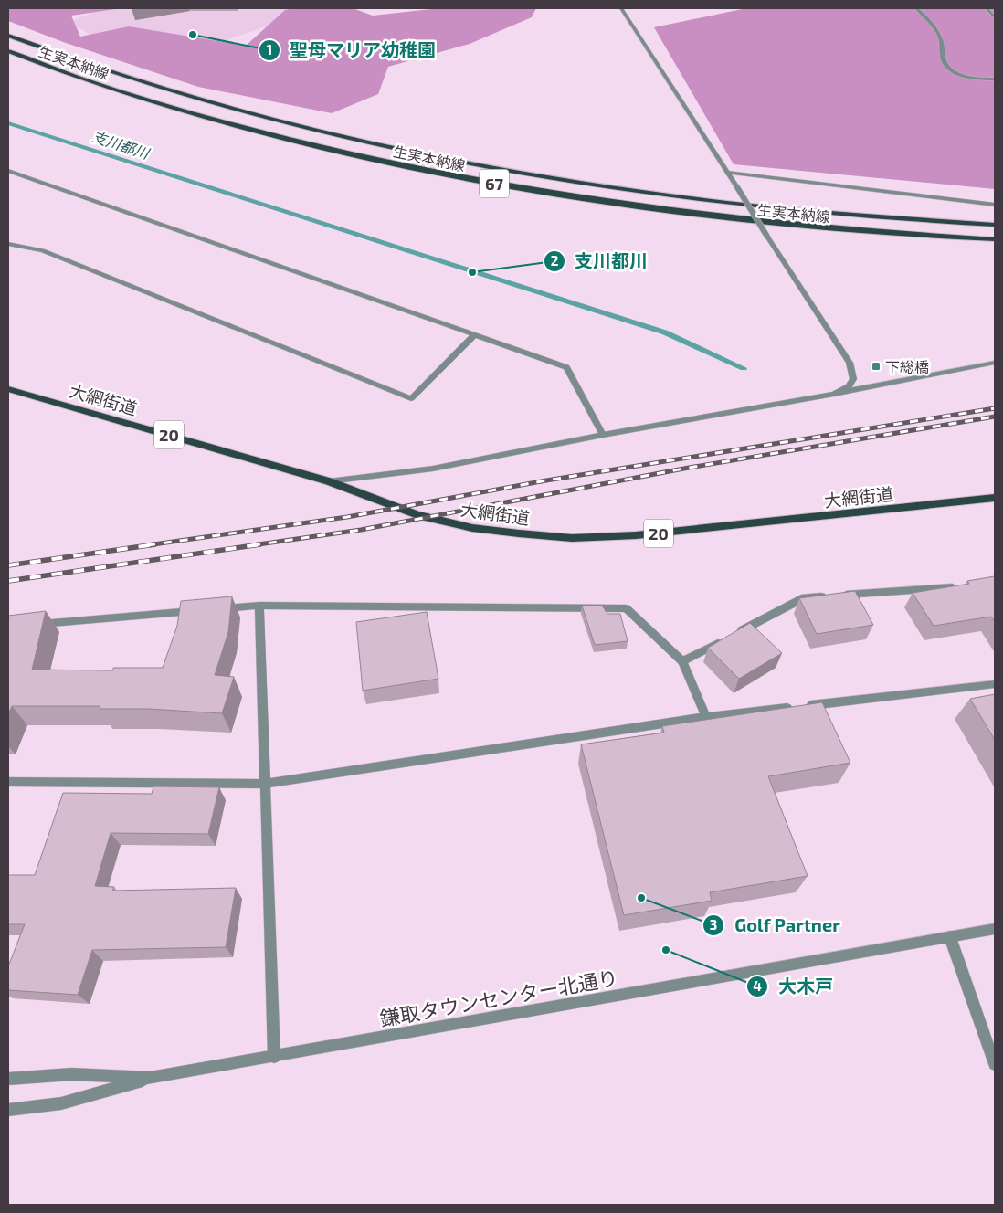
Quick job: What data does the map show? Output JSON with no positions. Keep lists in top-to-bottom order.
{
  "streets": {
    "main road": [
      "生実本納線",
      "67",
      "大網街道",
      "20"
    ],
    "street": ["鎌取タウンセンター北通り"]
  },
  "water": ["支川都川"],
  "places": {
    "other": [
      "聖母マリア幼稚園",
      "支川都川",
      "Golf Partner",
      "大木戸"
    ],
    "transit": ["下総橋"]
  }
}
